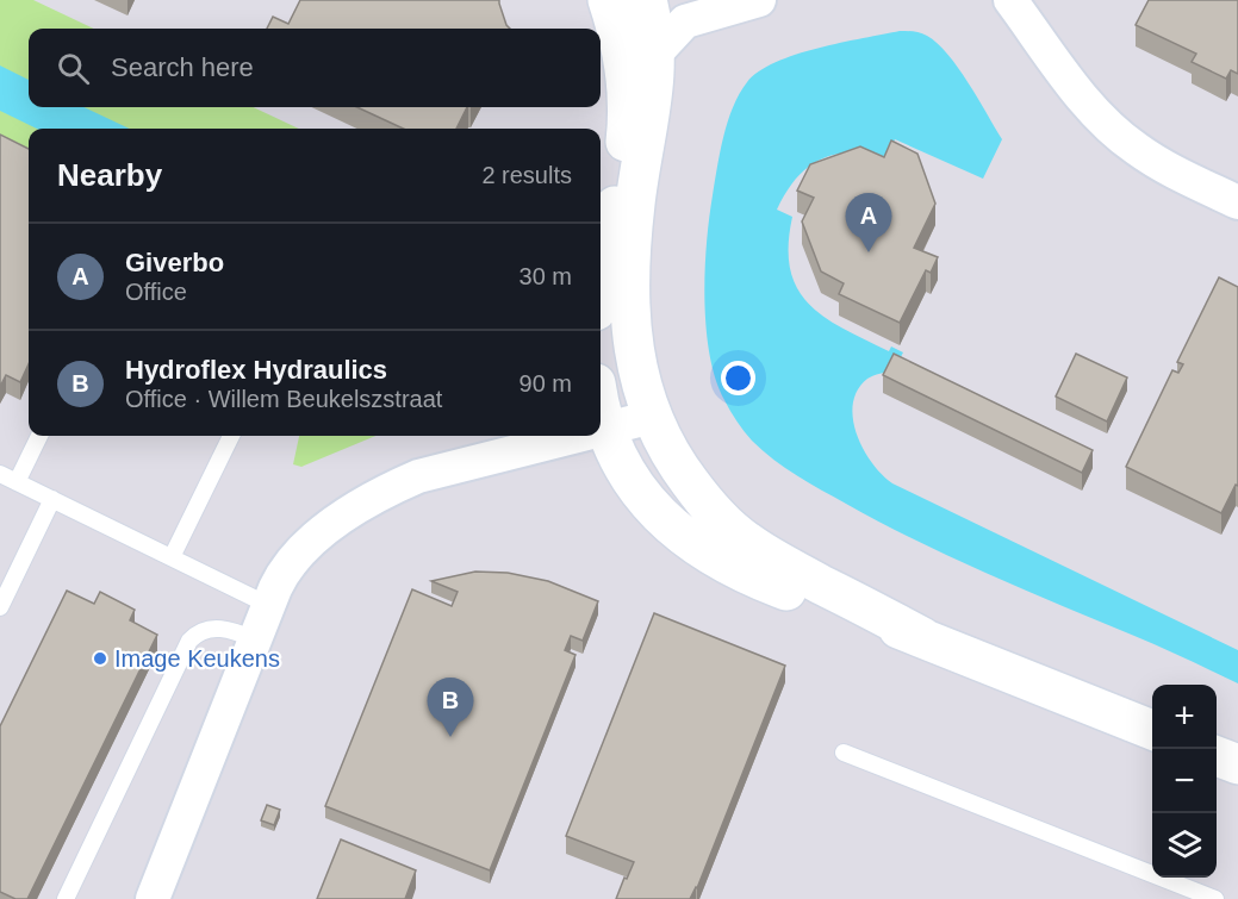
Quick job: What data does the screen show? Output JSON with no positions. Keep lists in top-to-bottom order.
{
  "places": ["Image Keukens"],
  "page": {
    "search": "Search here",
    "heading": ["Nearby", "2 results"],
    "pins": ["A", "B"],
    "list": [
      {
        "mark": "A",
        "name": "Giverbo",
        "note": "Office",
        "value": "30 m"
      },
      {
        "mark": "B",
        "name": "Hydroflex Hydraulics",
        "note": "Office · Willem Beukelszstraat",
        "value": "90 m"
      }
    ],
    "map_buttons": ["+", "−"]
  }
}
